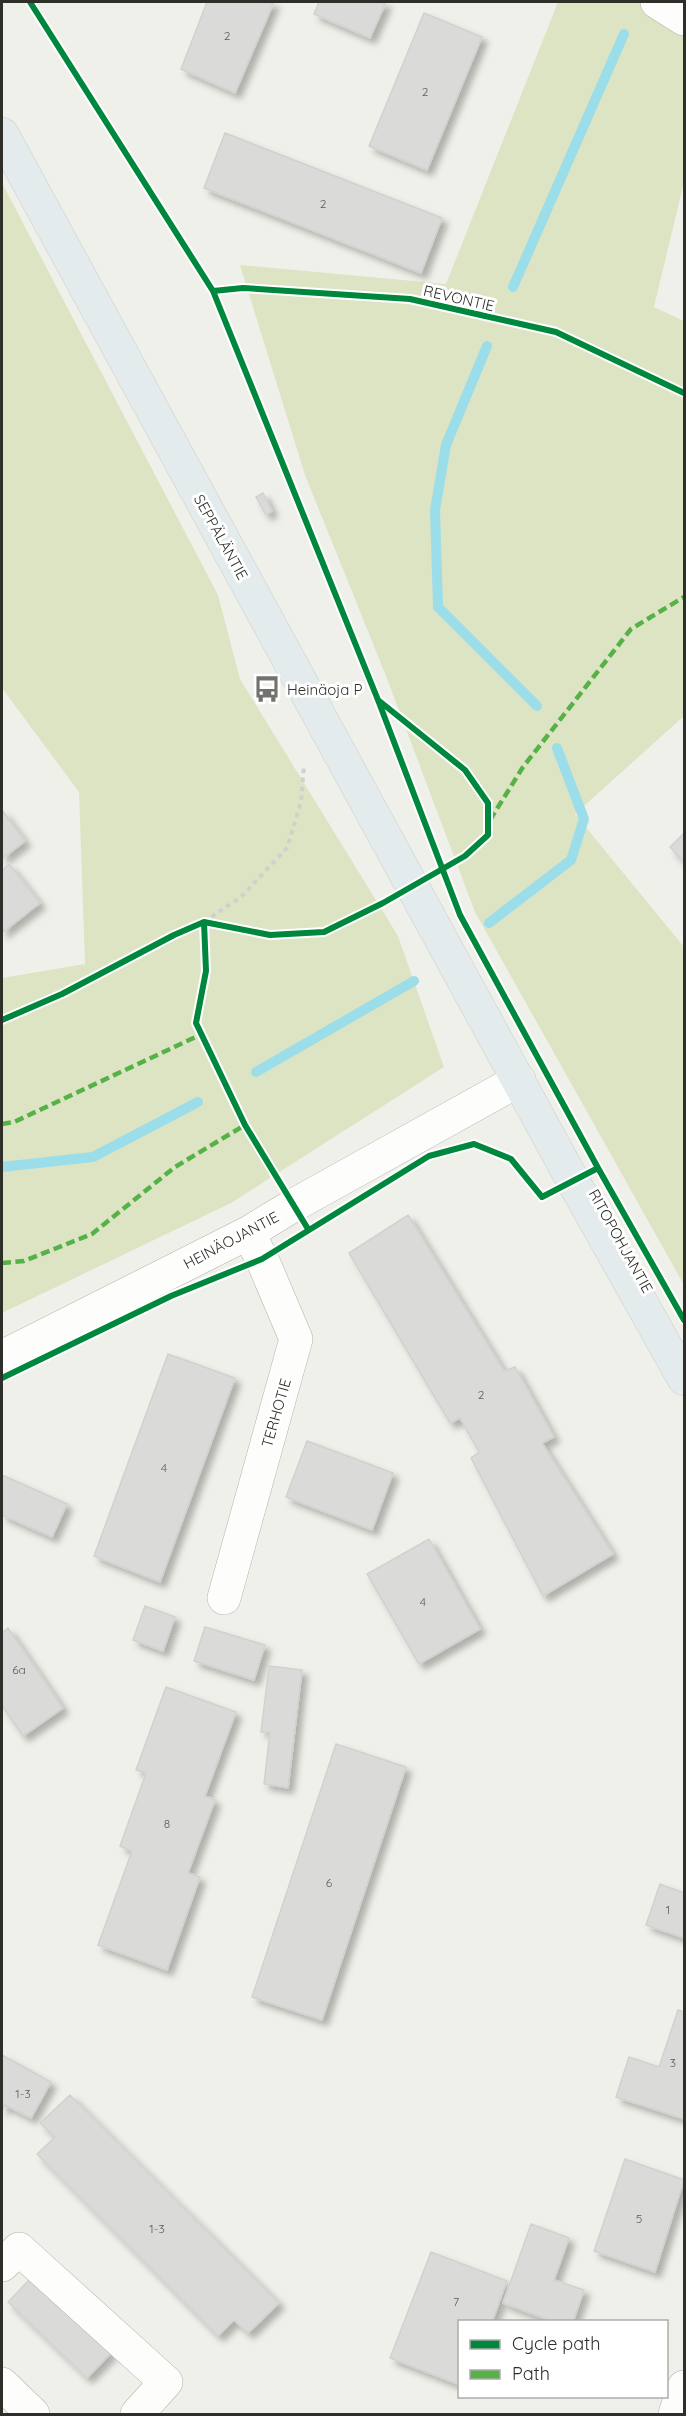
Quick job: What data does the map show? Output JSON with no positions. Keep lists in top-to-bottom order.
{
  "streets": {
    "main road": ["SEPPÄLÄNTIE", "RITOPOHJANTIE"],
    "street": ["HEINÄOJANTIE", "TERHOTIE"],
    "cycle path": ["REVONTIE"]
  },
  "crossings": [
    ["SEPPÄLÄNTIE", "RITOPOHJANTIE"],
    ["HEINÄOJANTIE", "RITOPOHJANTIE"],
    ["HEINÄOJANTIE", "TERHOTIE"]
  ],
  "places": {
    "bus stop": ["Heinäoja P"]
  },
  "house_numbers": [
    "2",
    "2",
    "2",
    "2",
    "4",
    "4",
    "6a",
    "8",
    "6",
    "1",
    "3",
    "1-3",
    "5",
    "1-3",
    "7"
  ],
  "legend": ["Cycle path", "Path"]
}
